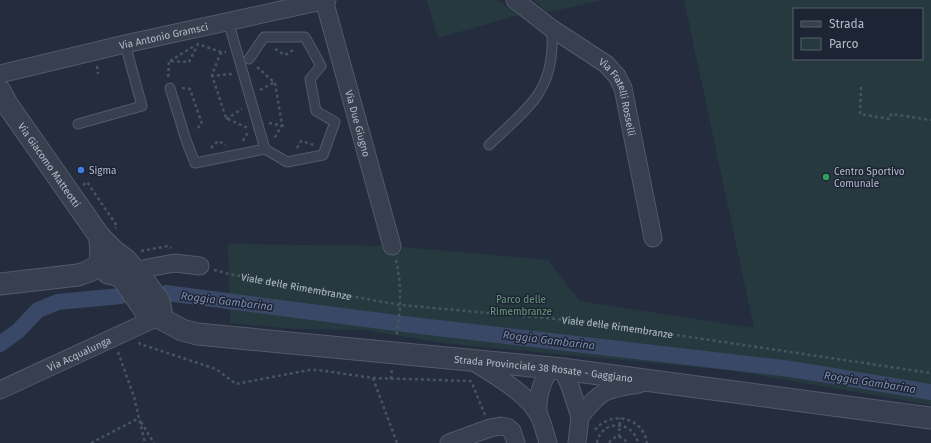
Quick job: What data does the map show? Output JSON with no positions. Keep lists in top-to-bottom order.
{
  "streets": {
    "street": [
      "Via Antonio Gramsci",
      "Via Fratelli Rosselli",
      "Via Due Giugno",
      "Via Giacomo Matteotti",
      "Via Acqualunga",
      "Strada Provinciale 38 Rosate - Gaggiano"
    ],
    "path": ["Viale delle Rimembranze"]
  },
  "crossings": [
    ["Via Antonio Gramsci", "Via Due Giugno"],
    ["Via Giacomo Matteotti", "Strada Provinciale 38 Rosate - Gaggiano"],
    ["Via Acqualunga", "Strada Provinciale 38 Rosate - Gaggiano"]
  ],
  "water": ["Roggia Gambarina"],
  "parks": ["Parco delle Rimembranze"],
  "places": ["Sigma", "Centro Sportivo Comunale"],
  "legend": ["Strada", "Parco"]
}
